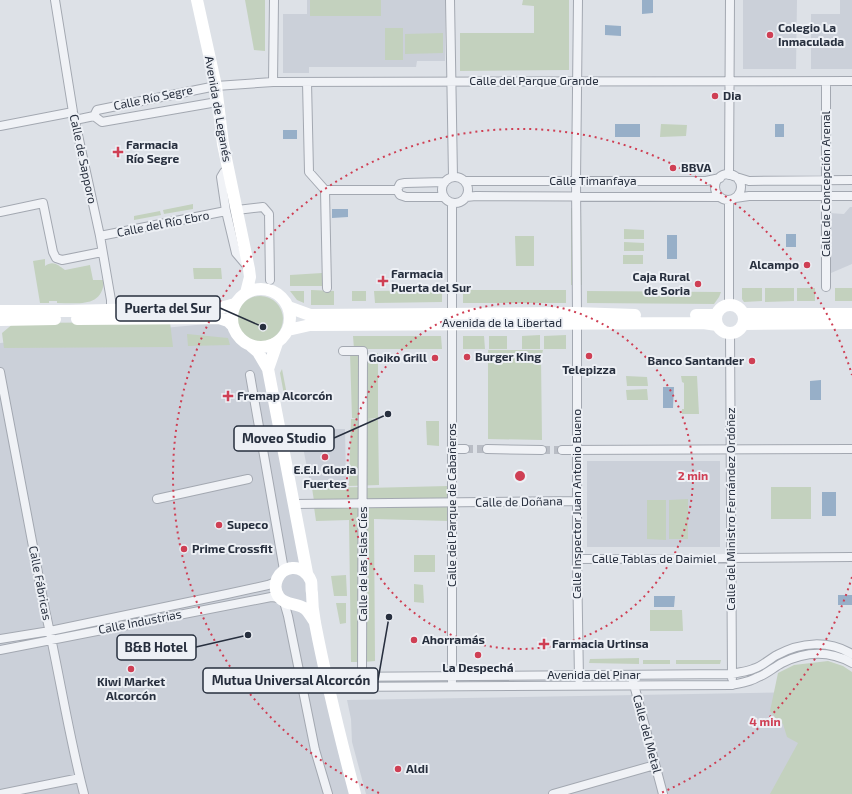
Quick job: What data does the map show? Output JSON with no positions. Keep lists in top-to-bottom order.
{
  "streets": {
    "street": [
      "Calle del Parque Grande",
      "Calle Río Segre",
      "Avenida de Leganés",
      "Calle de Sapporo",
      "Calle Timanfaya",
      "Calle de Concepción Arenal",
      "Calle del Río Ebro",
      "Avenida de la Libertad",
      "Calle de Doñana",
      "Calle Inspector Juan Antonio Bueno",
      "Calle del Parque de Cabañeros",
      "Calle del Ministro Fernández Ordóñez",
      "Calle Tablas de Daimiel",
      "Calle de las Islas Cíes",
      "Calle Fábricas",
      "Calle Industrias",
      "Avenida del Pinar",
      "Calle del Metal"
    ]
  },
  "crossings": [
    ["Calle del Parque Grande", "Calle Río Segre"],
    ["Calle del Parque Grande", "Avenida de Leganés"],
    ["Calle del Parque Grande", "Calle de Concepción Arenal"],
    ["Calle del Parque Grande", "Calle Inspector Juan Antonio Bueno"],
    ["Calle Río Segre", "Avenida de Leganés"],
    ["Calle Río Segre", "Calle de Sapporo"],
    ["Avenida de Leganés", "Calle del Río Ebro"],
    ["Avenida de Leganés", "Avenida de la Libertad"],
    ["Calle de Sapporo", "Calle del Río Ebro"],
    ["Calle Timanfaya", "Calle Inspector Juan Antonio Bueno"],
    ["Calle Timanfaya", "Calle del Parque de Cabañeros"],
    ["Calle del Río Ebro", "Avenida de la Libertad"],
    ["Avenida de la Libertad", "Calle Inspector Juan Antonio Bueno"],
    ["Avenida de la Libertad", "Calle del Parque de Cabañeros"],
    ["Avenida de la Libertad", "Calle del Ministro Fernández Ordóñez"],
    ["Calle de Doñana", "Calle Inspector Juan Antonio Bueno"],
    ["Calle de Doñana", "Calle del Parque de Cabañeros"],
    ["Calle de Doñana", "Calle de las Islas Cíes"],
    ["Calle Inspector Juan Antonio Bueno", "Calle Tablas de Daimiel"],
    ["Calle Inspector Juan Antonio Bueno", "Avenida del Pinar"],
    ["Calle del Parque de Cabañeros", "Avenida del Pinar"],
    ["Calle del Ministro Fernández Ordóñez", "Calle Tablas de Daimiel"],
    ["Calle del Ministro Fernández Ordóñez", "Avenida del Pinar"],
    ["Calle de las Islas Cíes", "Avenida del Pinar"],
    ["Calle Fábricas", "Calle Industrias"],
    ["Avenida del Pinar", "Calle del Metal"]
  ],
  "places": {
    "other": [
      "Colegio La Inmaculada",
      "Dia",
      "BBVA",
      "Alcampo",
      "Caja Rural de Soria",
      "Puerta del Sur",
      "Telepizza",
      "Burger King",
      "Goiko Grill",
      "Banco Santander",
      "Moveo Studio",
      "E.E.I. Gloria Fuertes",
      "Supeco",
      "Prime Crossfit",
      "Mutua Universal Alcorcón",
      "B&B Hotel",
      "Ahorramás",
      "La Despechá",
      "Kiwi Market Alcorcón",
      "Aldi"
    ],
    "health": [
      "Farmacia Río Segre",
      "Farmacia Puerta del Sur",
      "Fremap Alcorcón",
      "Farmacia Urtinsa"
    ]
  },
  "rings": ["2 min", "4 min"]
}
